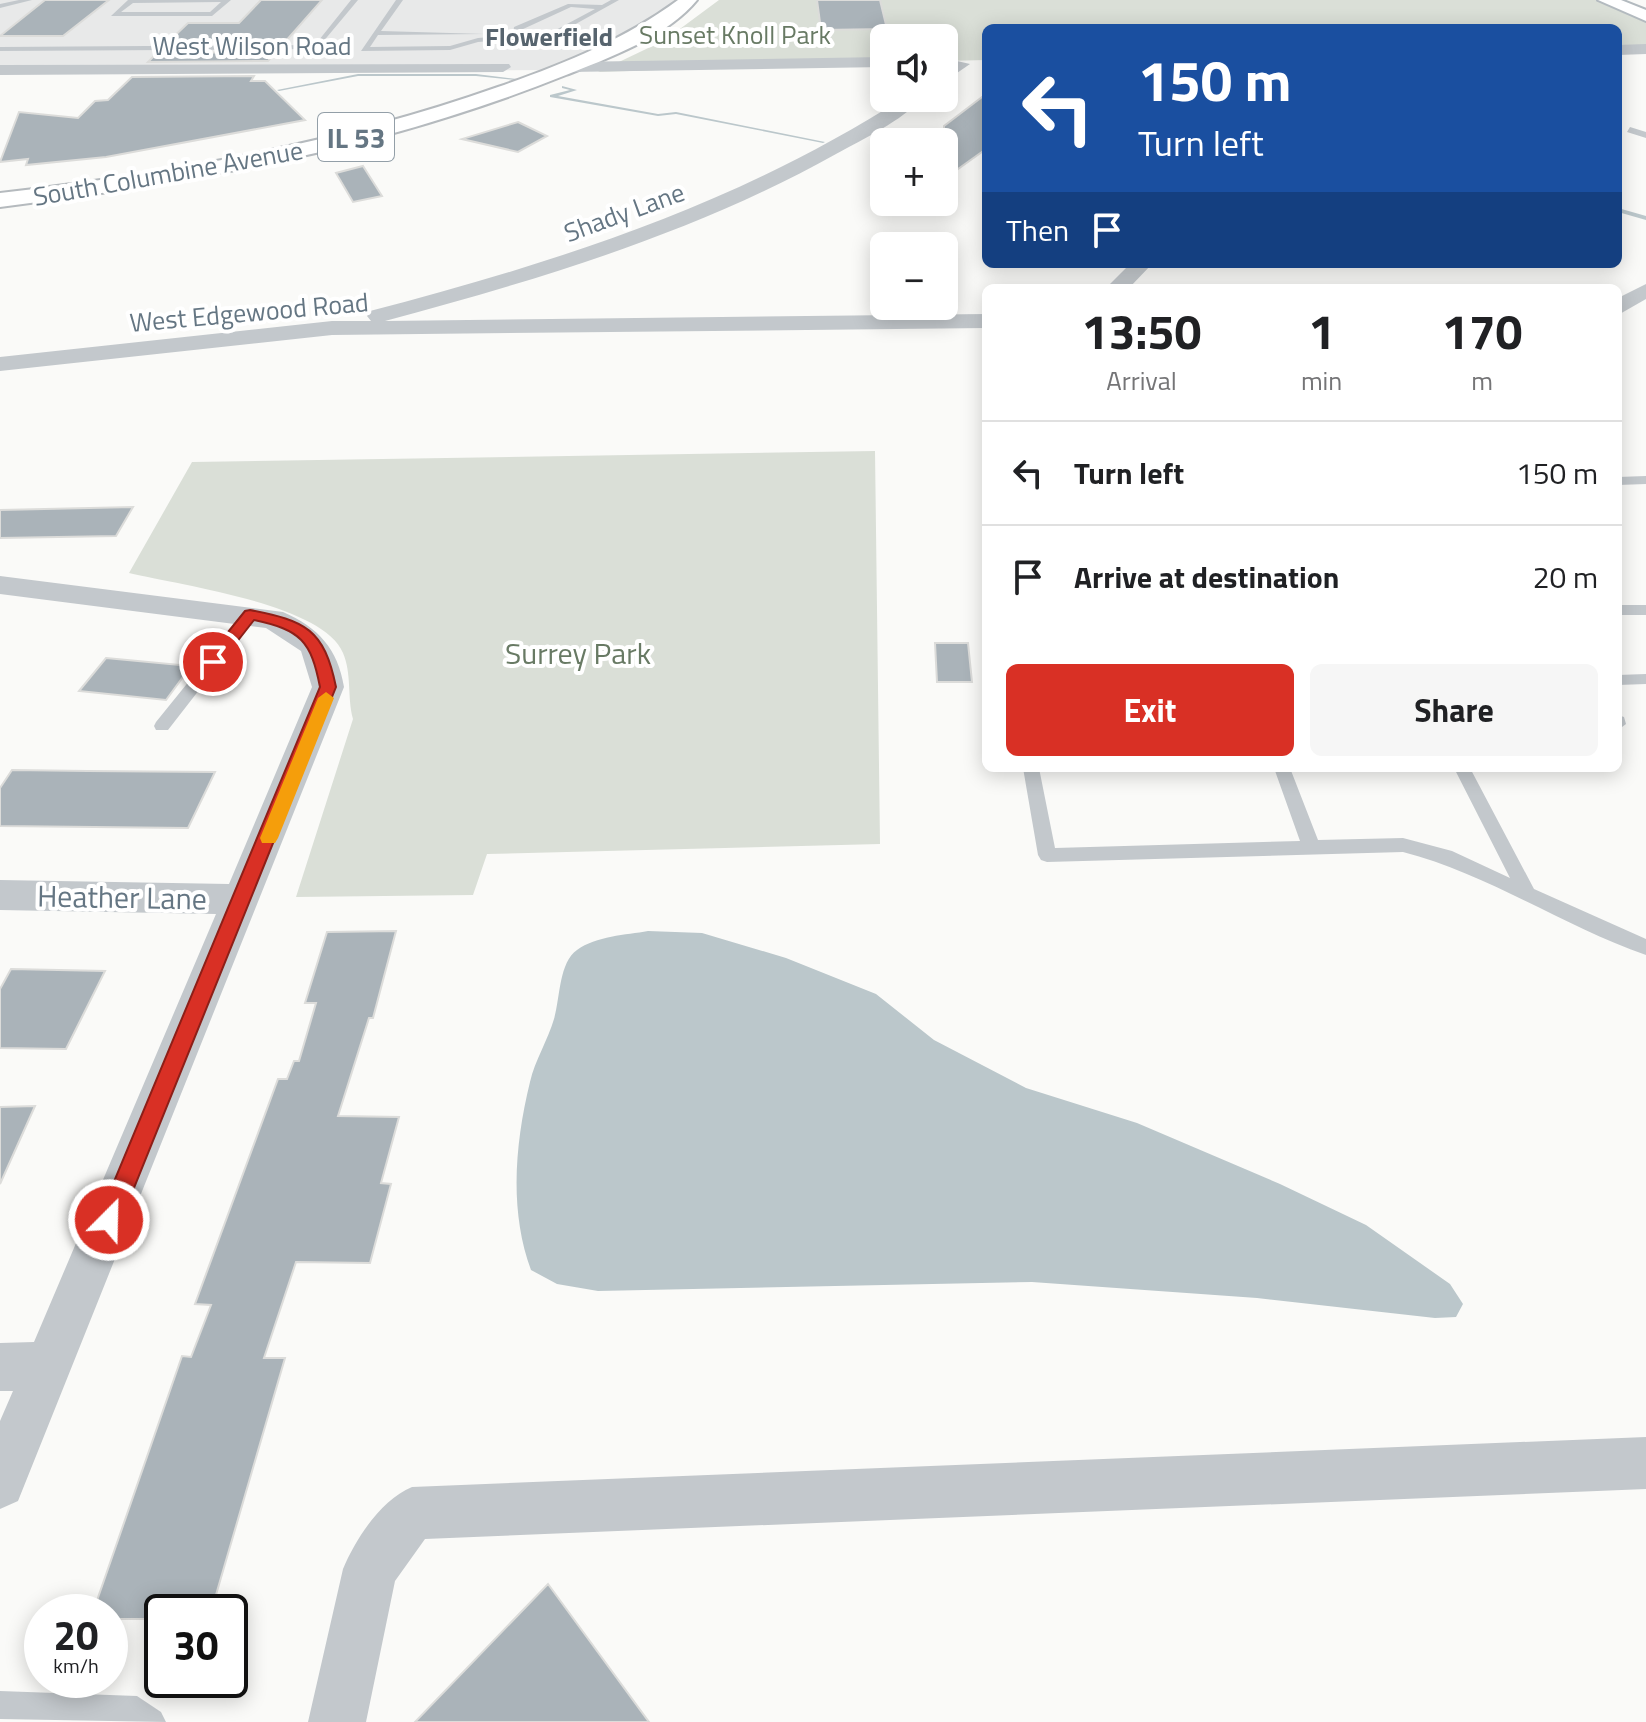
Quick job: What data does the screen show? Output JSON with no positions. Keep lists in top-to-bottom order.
{
  "streets": {
    "main road": ["IL 53", "South Columbine Avenue"],
    "street": [
      "West Wilson Road",
      "Shady Lane",
      "West Edgewood Road",
      "Heather Lane"
    ]
  },
  "crossings": [
    ["Shady Lane", "West Edgewood Road"]
  ],
  "districts": ["Flowerfield"],
  "parks": ["Sunset Knoll Park", "Surrey Park"],
  "page": {
    "map_buttons": ["+", "−"],
    "turn": ["150 m", "Turn left"],
    "then": "Then",
    "eta": [
      "13:50",
      "Arrival",
      "1",
      "min",
      "170",
      "m"
    ],
    "list": [
      {
        "name": "Turn left",
        "value": "150 m"
      },
      {
        "name": "Arrive at destination",
        "value": "20 m"
      }
    ],
    "buttons": ["Exit", "Share"],
    "speed": "20 km/h",
    "limit": "30"
  }
}
